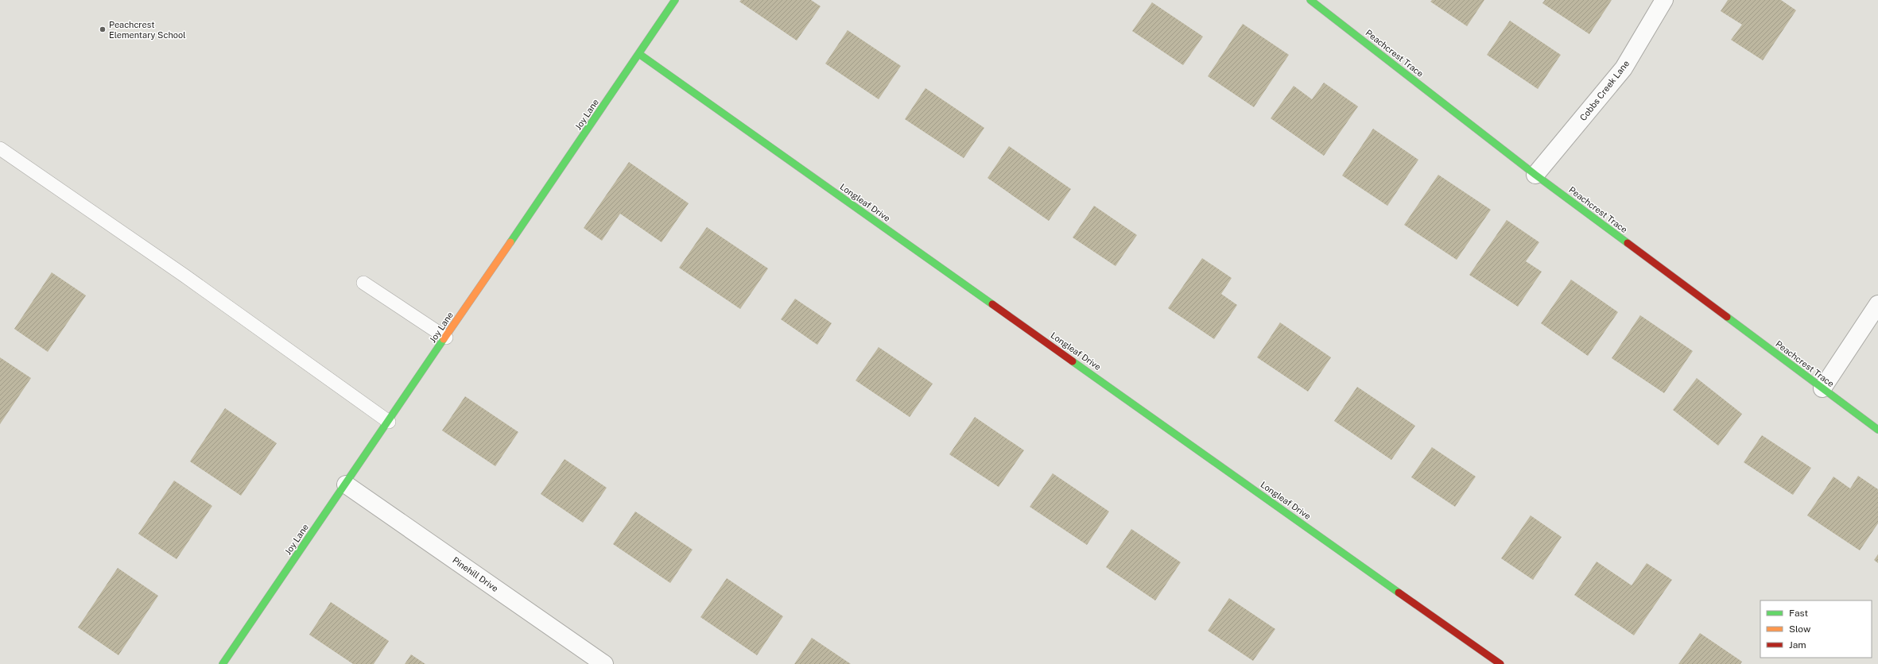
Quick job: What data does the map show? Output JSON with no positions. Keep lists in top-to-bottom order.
{
  "streets": {
    "street": [
      "Peachcrest Trace",
      "Cobbs Creek Lane",
      "Joy Lane",
      "Longleaf Drive",
      "Pinehill Drive"
    ]
  },
  "crossings": [
    ["Peachcrest Trace", "Cobbs Creek Lane"],
    ["Joy Lane", "Longleaf Drive"],
    ["Joy Lane", "Pinehill Drive"]
  ],
  "places": ["Peachcrest Elementary School"],
  "legend": ["Fast", "Slow", "Jam"]
}
